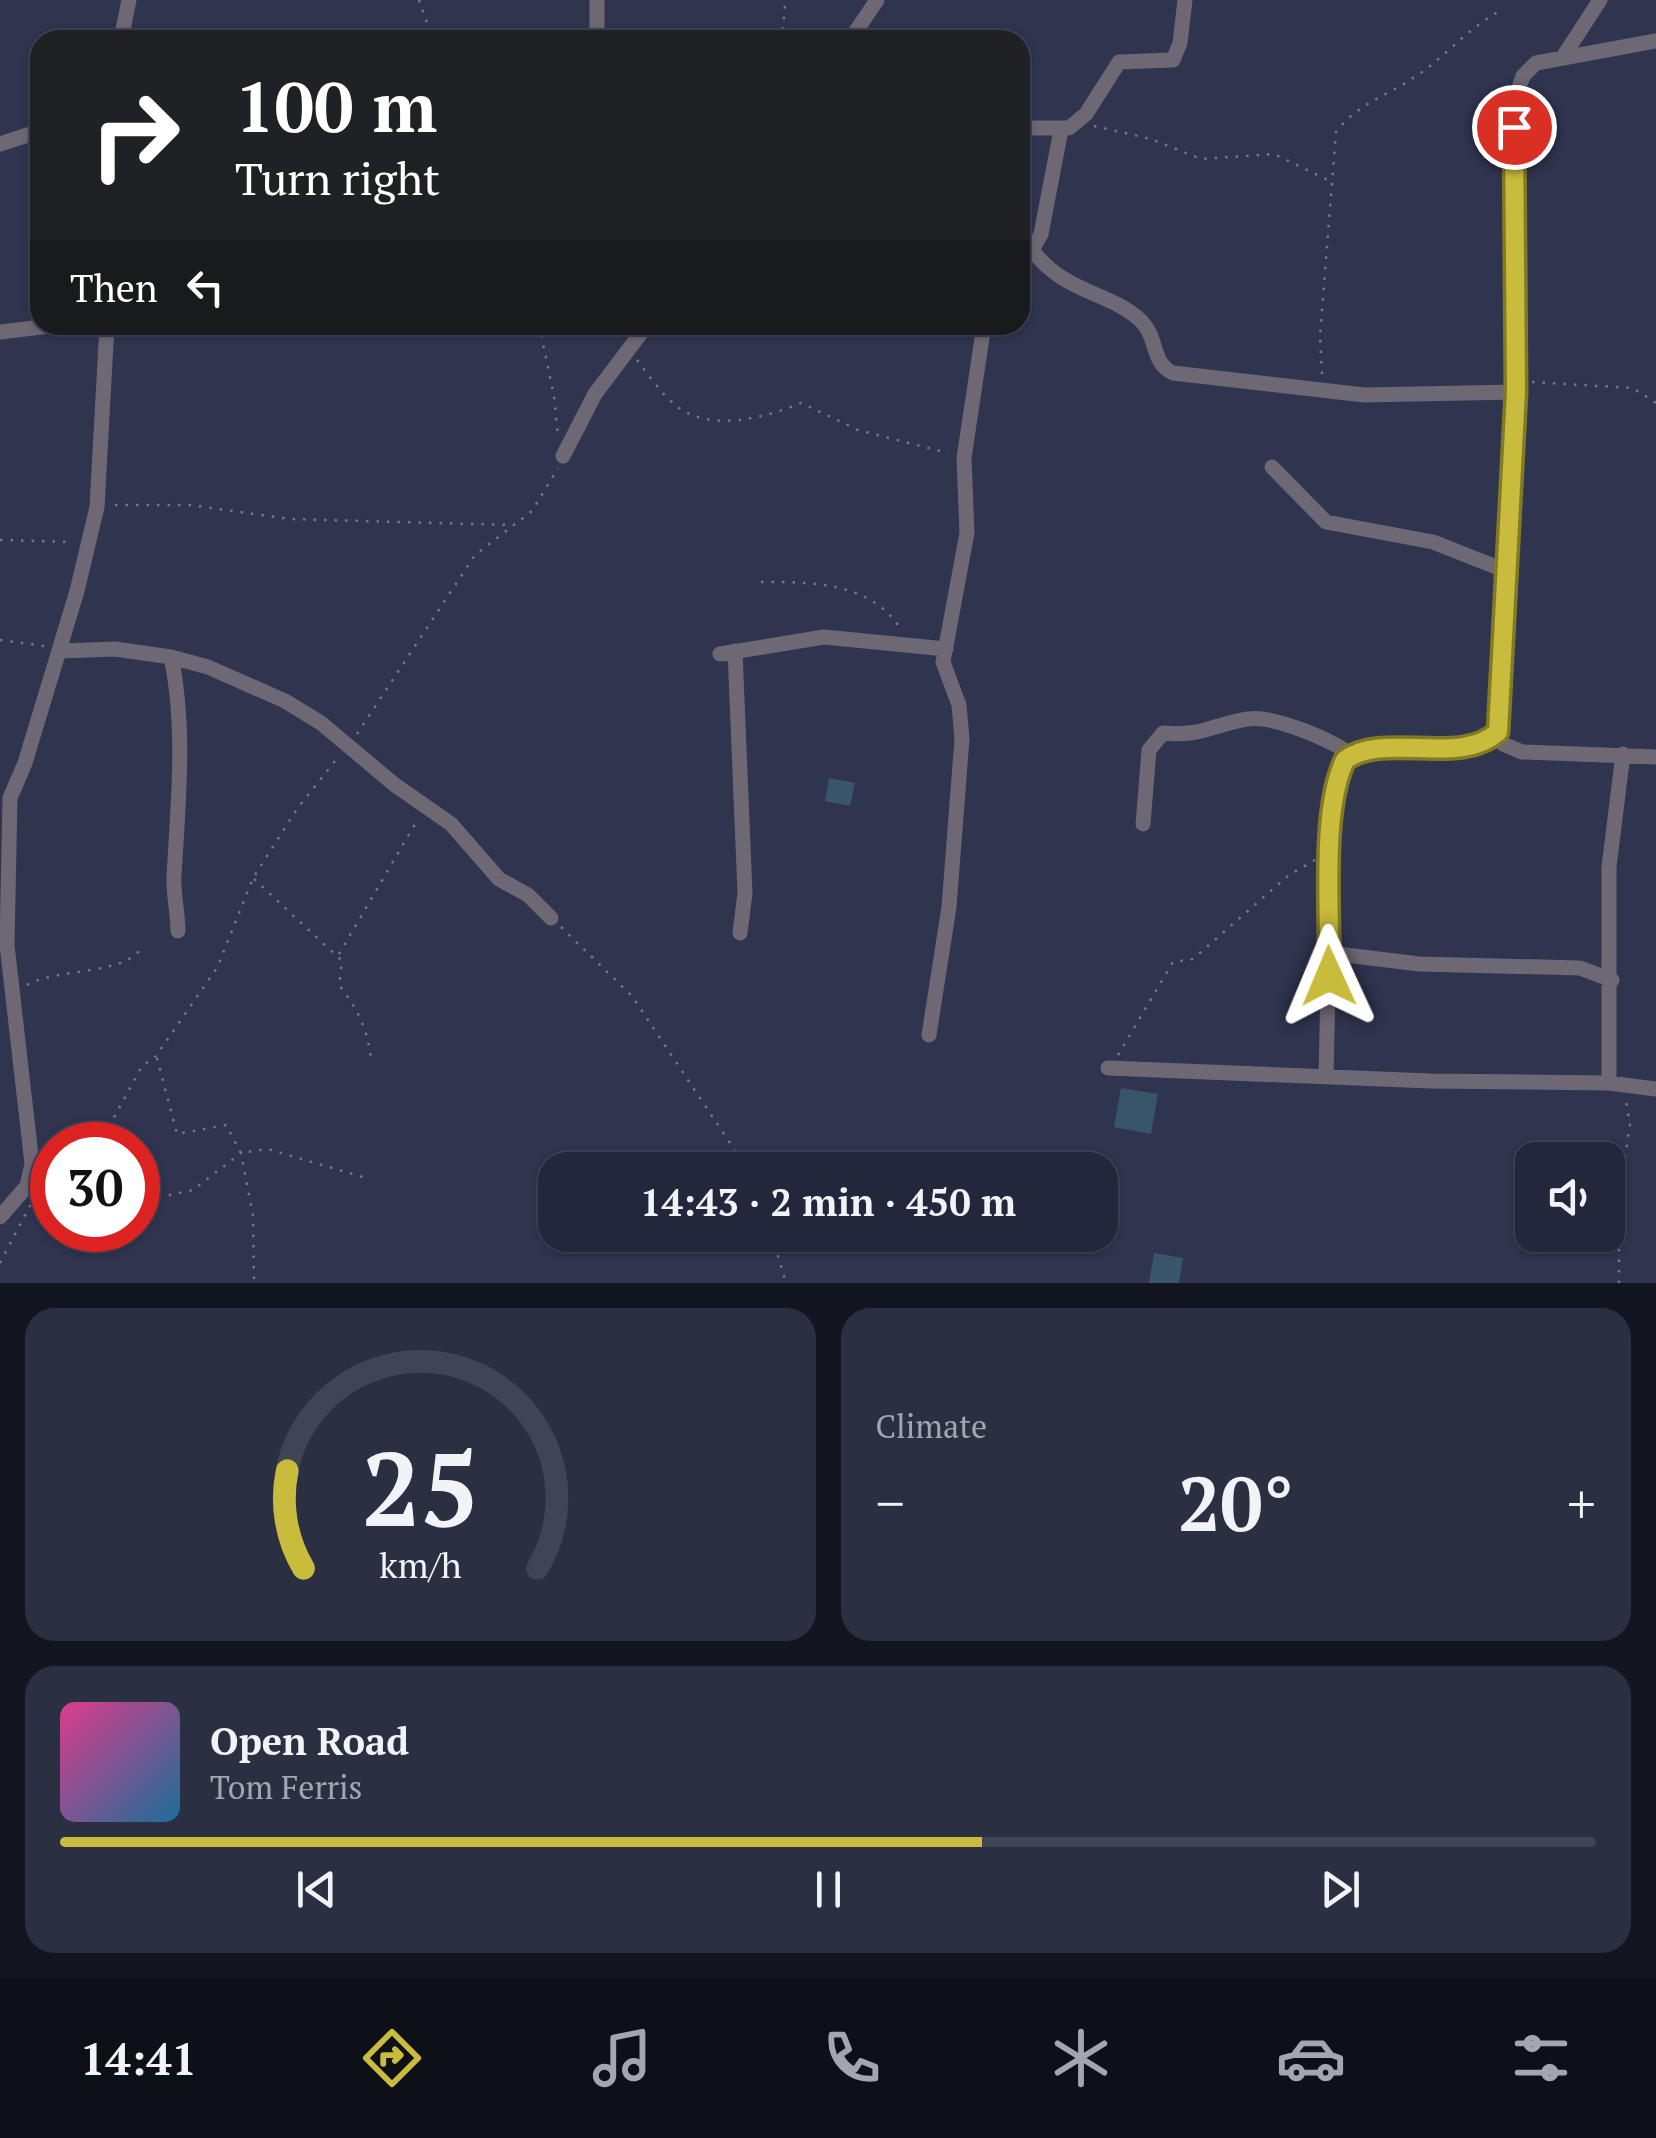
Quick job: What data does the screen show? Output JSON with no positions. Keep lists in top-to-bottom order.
{
  "page": {
    "turn": ["100 m", "Turn right"],
    "then": "Then",
    "limit": "30",
    "trip": "14:43 · 2 min · 450 m",
    "tile": "Climate",
    "heat": ["−", "20°", "+"],
    "song": ["Open Road", "Tom Ferris"],
    "tabs": "14:41",
    "gauge": ["25", "km/h"]
  }
}
